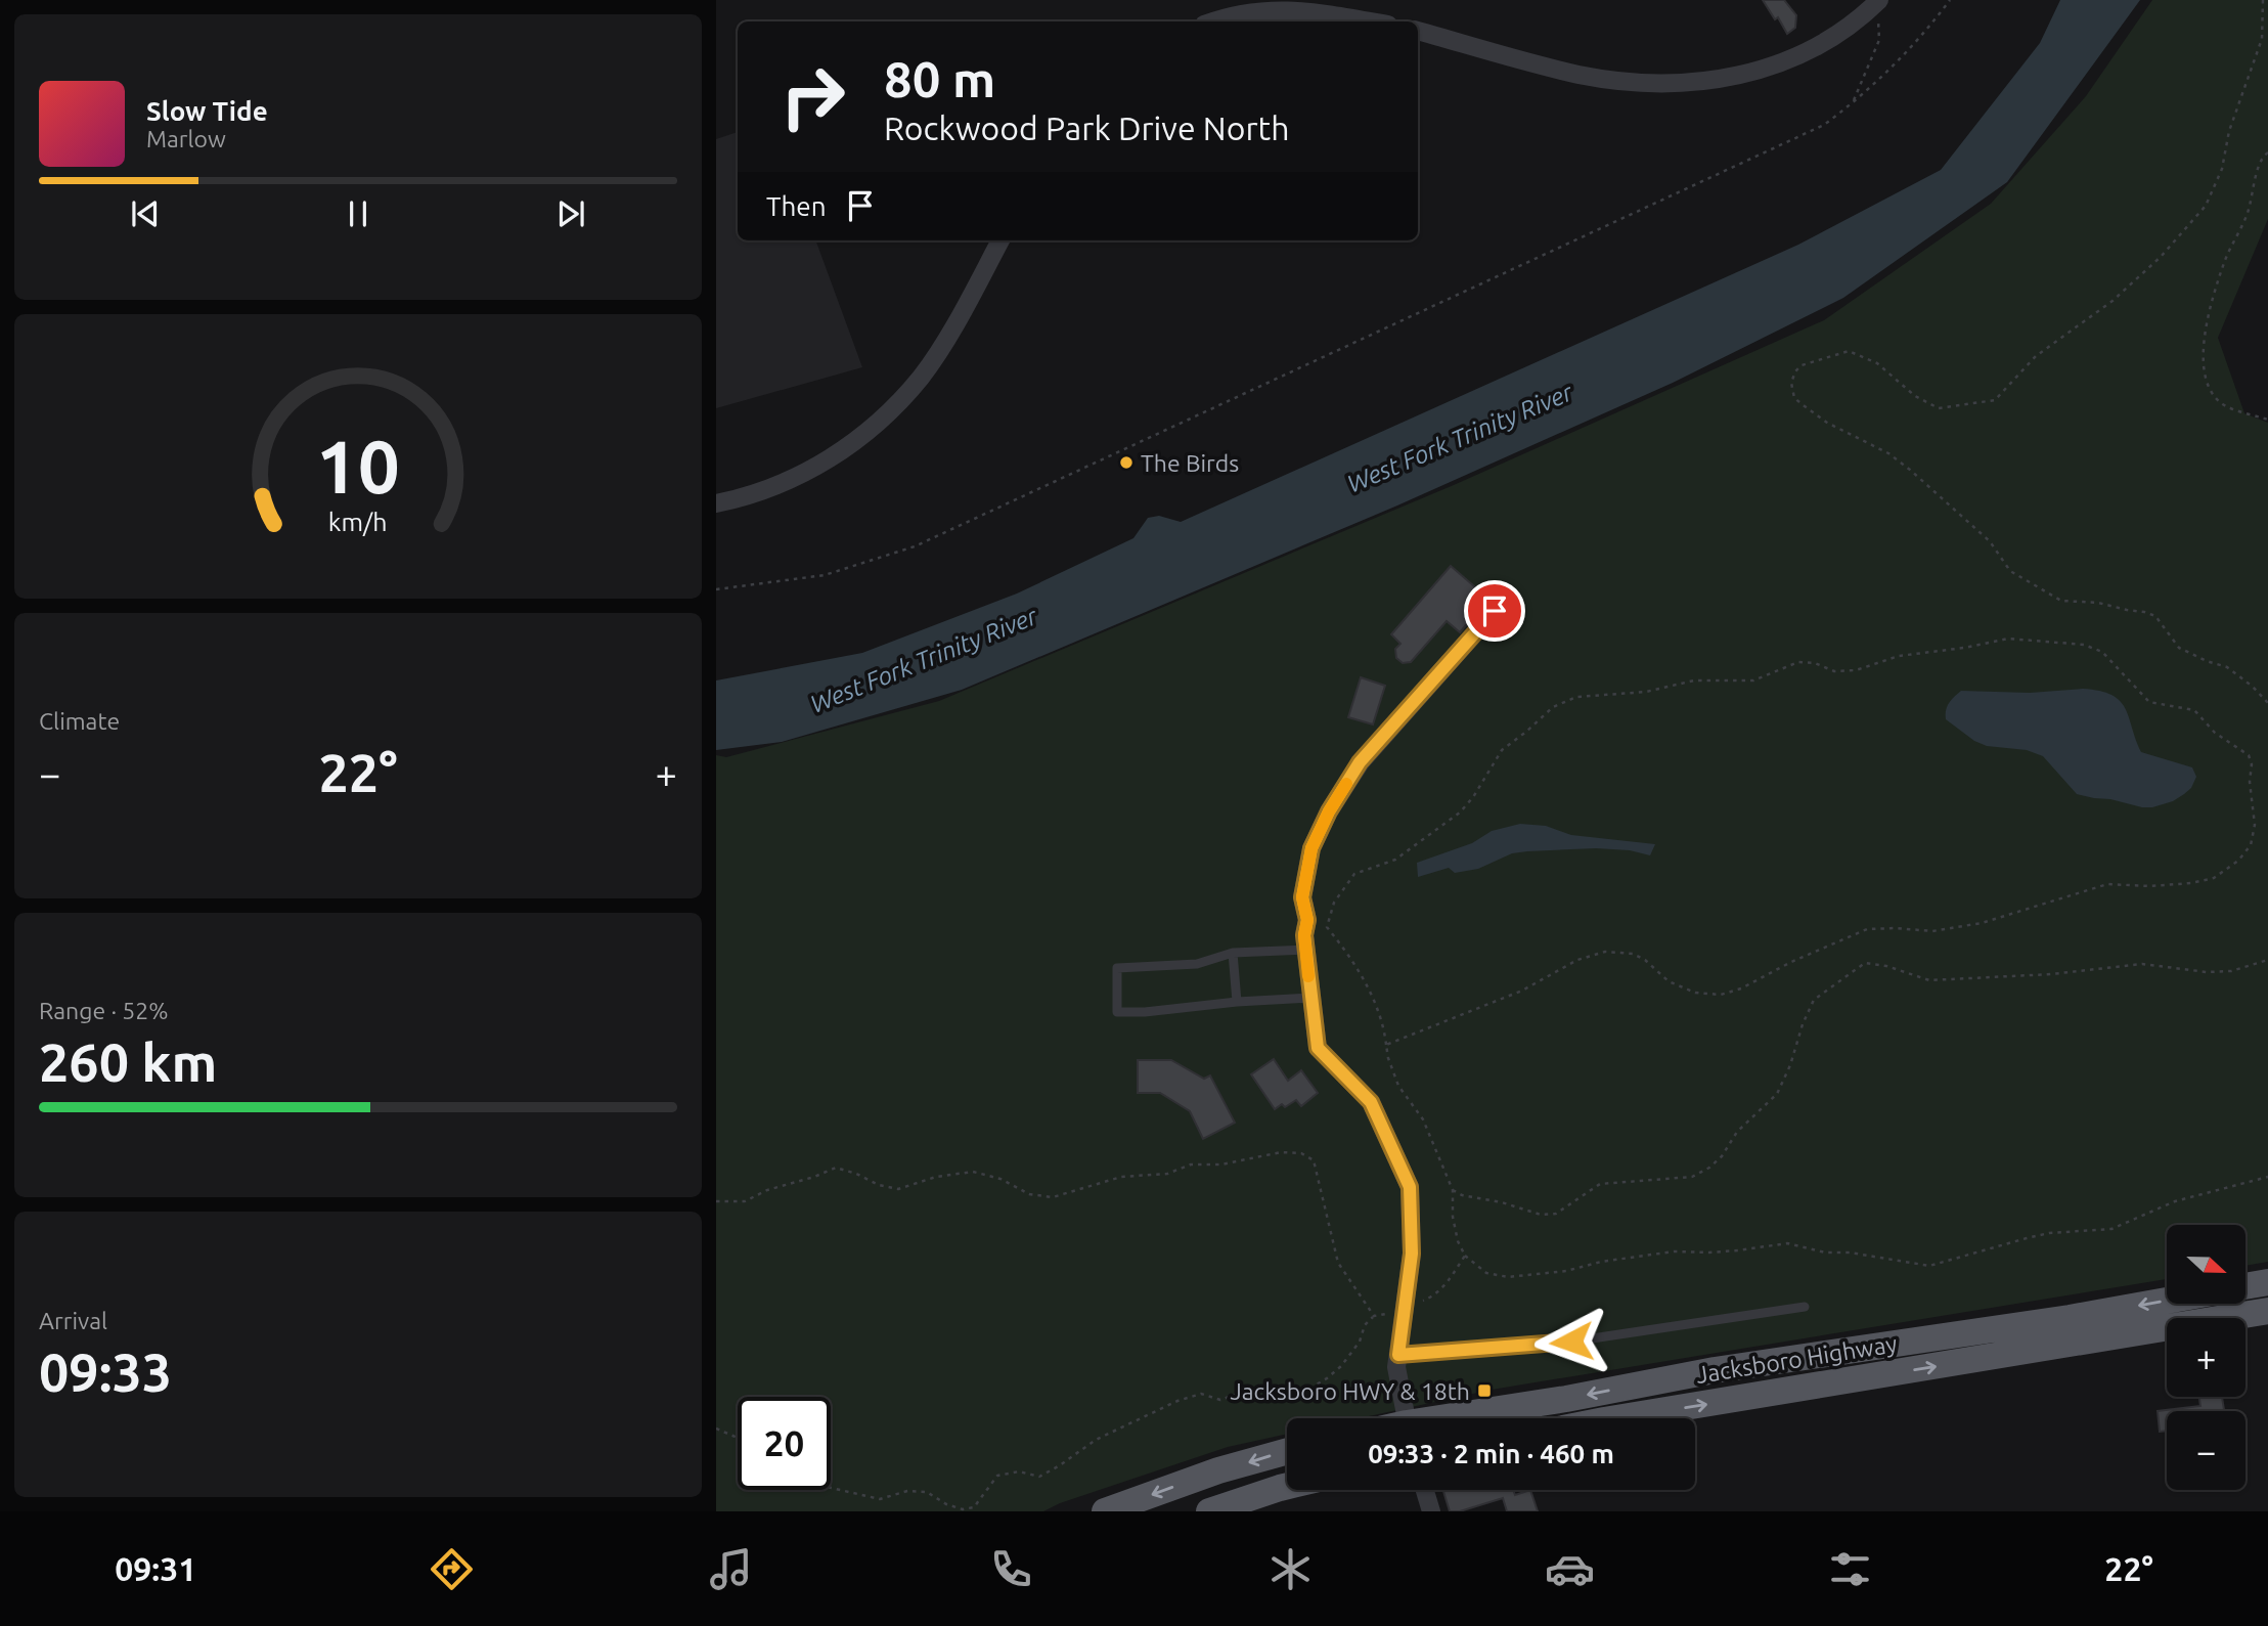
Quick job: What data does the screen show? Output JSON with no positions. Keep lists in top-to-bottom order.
{
  "streets": {
    "main road": ["Jacksboro Highway"]
  },
  "water": ["West Fork Trinity River"],
  "places": {
    "other": ["The Birds"],
    "transit": ["Jacksboro HWY & 18th"]
  },
  "north": "right",
  "page": {
    "turn": ["80 m", "Rockwood Park Drive North"],
    "song": ["Slow Tide", "Marlow"],
    "then": "Then",
    "tile": [
      "Climate",
      ["Range · 52%", "260 km"],
      ["Arrival", "09:33"]
    ],
    "heat": ["−", "22°", "+"],
    "map_buttons": ["+", "−"],
    "limit": "20",
    "trip": "09:33 · 2 min · 460 m",
    "tabs": ["09:31", "22°"],
    "gauge": ["10", "km/h"]
  }
}
